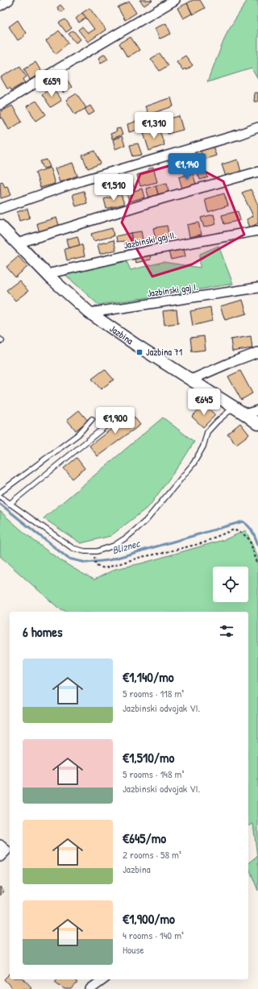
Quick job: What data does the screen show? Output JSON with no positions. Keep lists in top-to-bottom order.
{
  "streets": {
    "street": ["Jazbinski gaj II.", "Jazbinski gaj I.", "Jazbina"]
  },
  "crossings": [
    ["Jazbinski gaj II.", "Jazbina"],
    ["Jazbinski gaj I.", "Jazbina"]
  ],
  "water": ["Bliznec"],
  "places": {
    "transit": ["Jazbina 71"]
  },
  "page": {
    "price": [
      "€659",
      "€1,310",
      "€1,140",
      "€1,510",
      "€645",
      "€1,900"
    ],
    "heading": "6 homes",
    "list": [
      {
        "name": "€1,140/mo",
        "note": "5 rooms · 118 m² · Jazbinski odvojak VI."
      },
      {
        "name": "€1,510/mo",
        "note": "5 rooms · 148 m² · Jazbinski odvojak VI."
      },
      {
        "name": "€645/mo",
        "note": "2 rooms · 58 m² · Jazbina"
      },
      {
        "name": "€1,900/mo",
        "note": "4 rooms · 140 m² · House"
      }
    ]
  }
}
